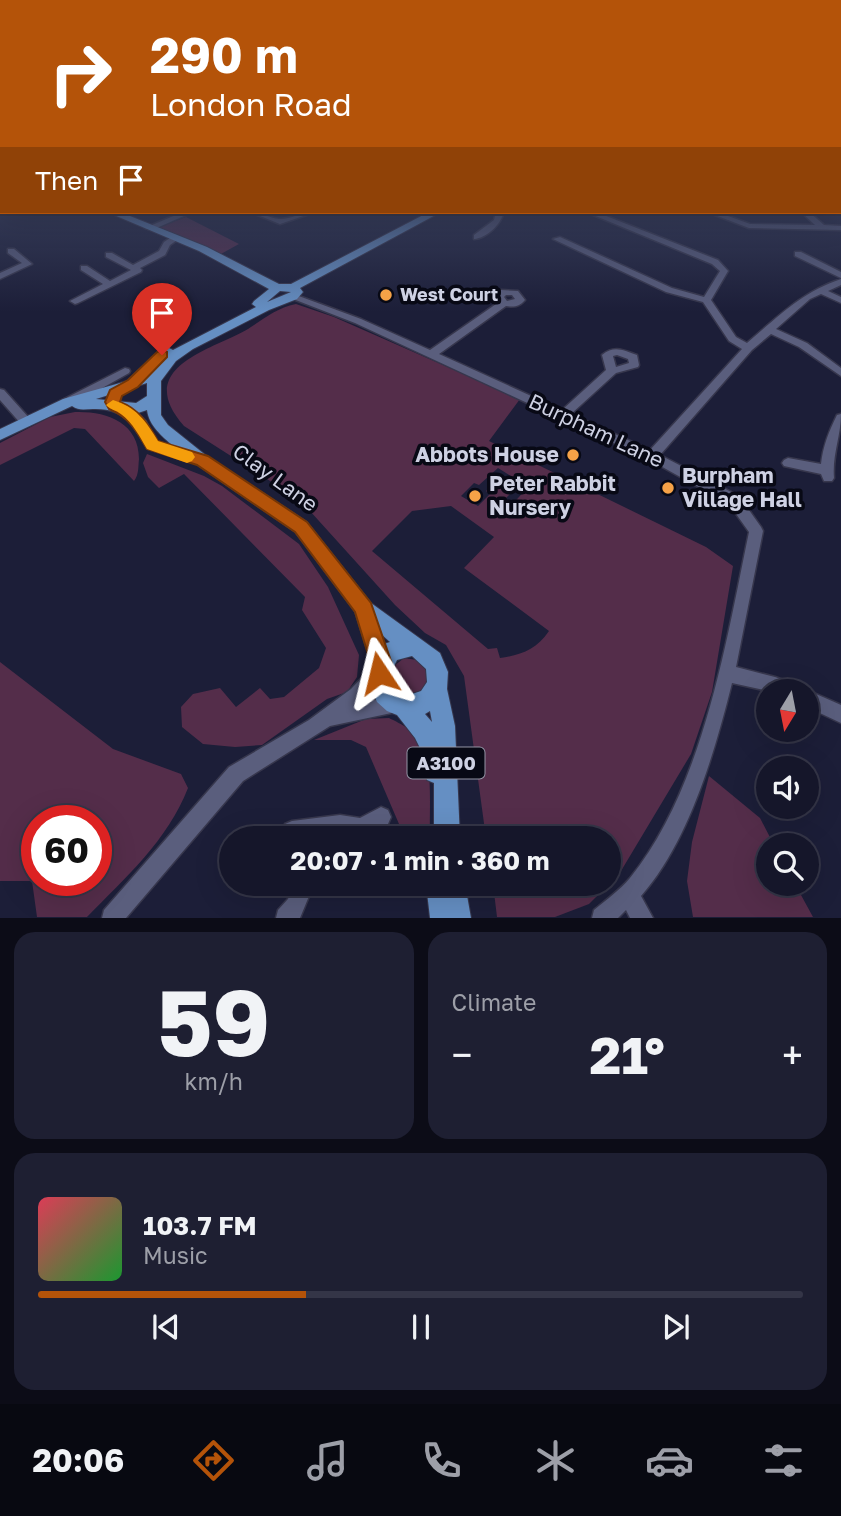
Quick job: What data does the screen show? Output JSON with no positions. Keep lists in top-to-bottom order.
{
  "streets": {
    "main road": ["Clay Lane", "A3100"],
    "street": ["Burpham Lane"]
  },
  "places": [
    "West Court",
    "Abbots House",
    "Burpham Village Hall",
    "Peter Rabbit Nursery"
  ],
  "north": "bottom",
  "page": {
    "turn": ["290 m", "London Road"],
    "then": "Then",
    "limit": "60",
    "trip": "20:07 · 1 min · 360 m",
    "tile": [
      ["59", "km/h"],
      "Climate"
    ],
    "heat": ["−", "21°", "+"],
    "song": ["103.7 FM", "Music"],
    "tabs": "20:06"
  }
}
